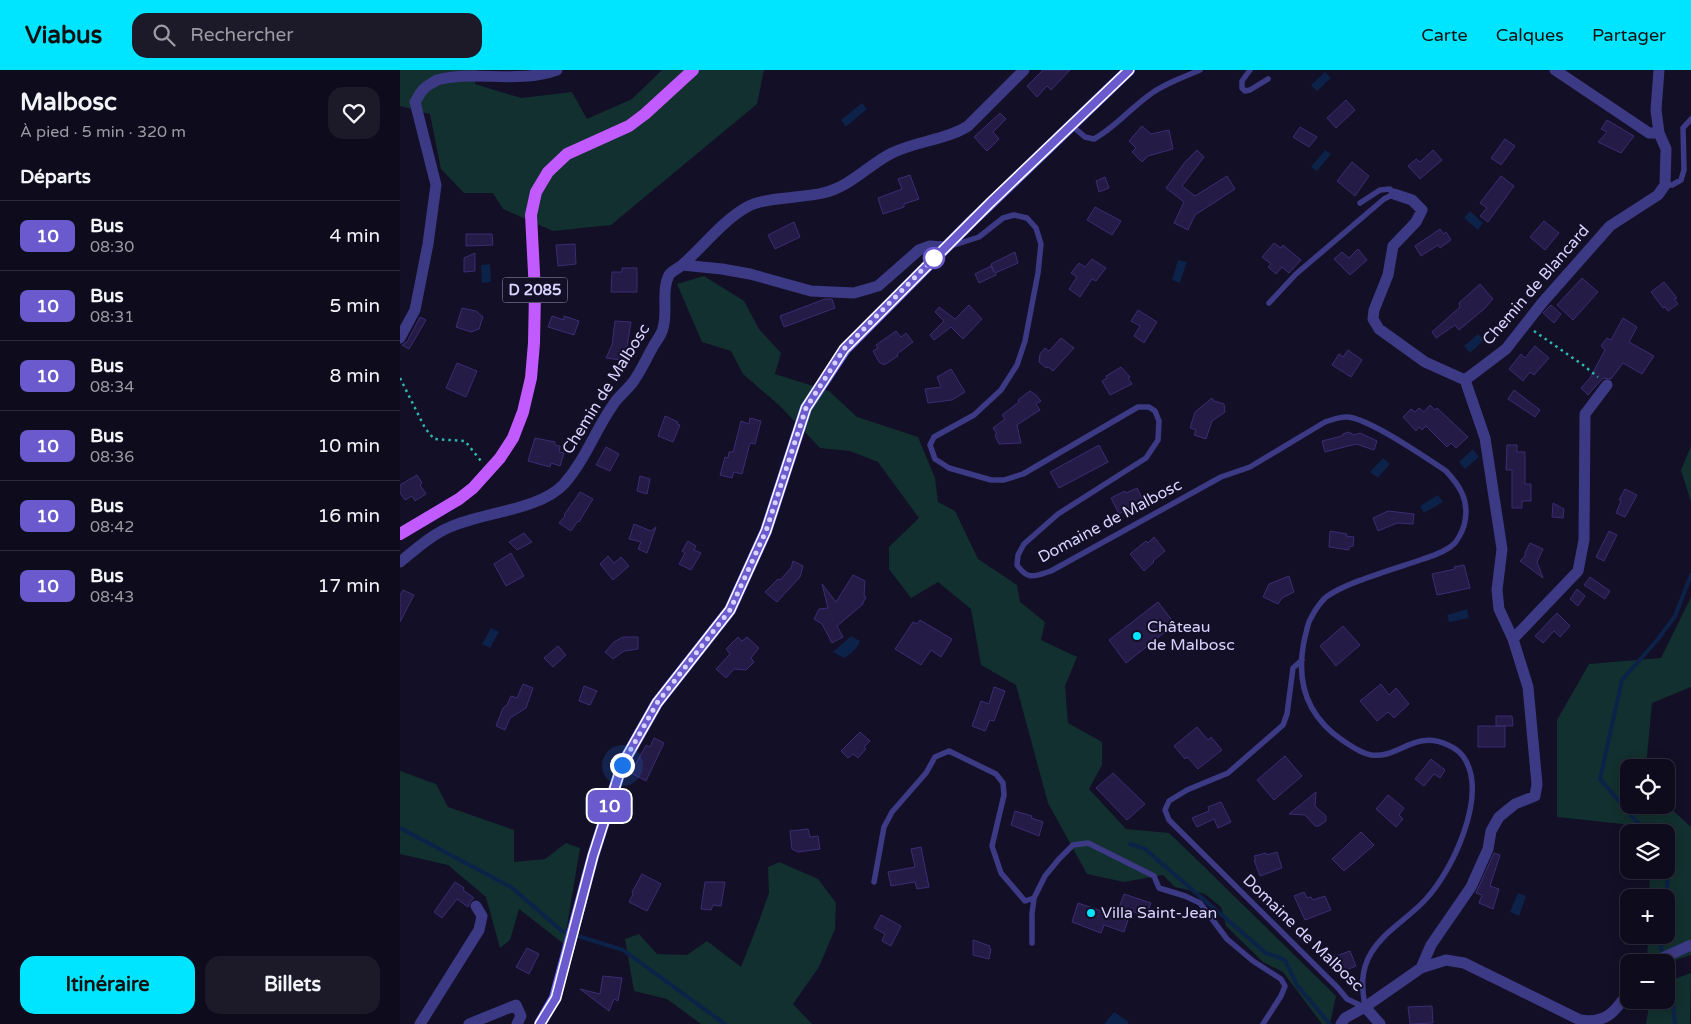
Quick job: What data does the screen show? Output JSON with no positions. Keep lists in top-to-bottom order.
{
  "streets": {
    "main road": ["D 2085"],
    "street": ["Chemin de Blancard", "Chemin de Malbosc"],
    "lane": ["Domaine de Malbosc"]
  },
  "places": ["Château de Malbosc", "Villa Saint-Jean"],
  "lines": ["bus line 10"],
  "page": {
    "header": "Viabus",
    "search": "Rechercher",
    "nav": ["Carte", "Calques", "Partager"],
    "heading": [
      ["Malbosc", "À pied · 5 min · 320 m"],
      "Départs"
    ],
    "on_map": "10",
    "list": [
      {
        "mark": "10",
        "name": "Bus",
        "note": "08:30",
        "value": "4 min"
      },
      {
        "mark": "10",
        "name": "Bus",
        "note": "08:31",
        "value": "5 min"
      },
      {
        "mark": "10",
        "name": "Bus",
        "note": "08:34",
        "value": "8 min"
      },
      {
        "mark": "10",
        "name": "Bus",
        "note": "08:36",
        "value": "10 min"
      },
      {
        "mark": "10",
        "name": "Bus",
        "note": "08:42",
        "value": "16 min"
      },
      {
        "mark": "10",
        "name": "Bus",
        "note": "08:43",
        "value": "17 min"
      }
    ],
    "map_buttons": ["+", "−"],
    "buttons": ["Itinéraire", "Billets"]
  }
}
